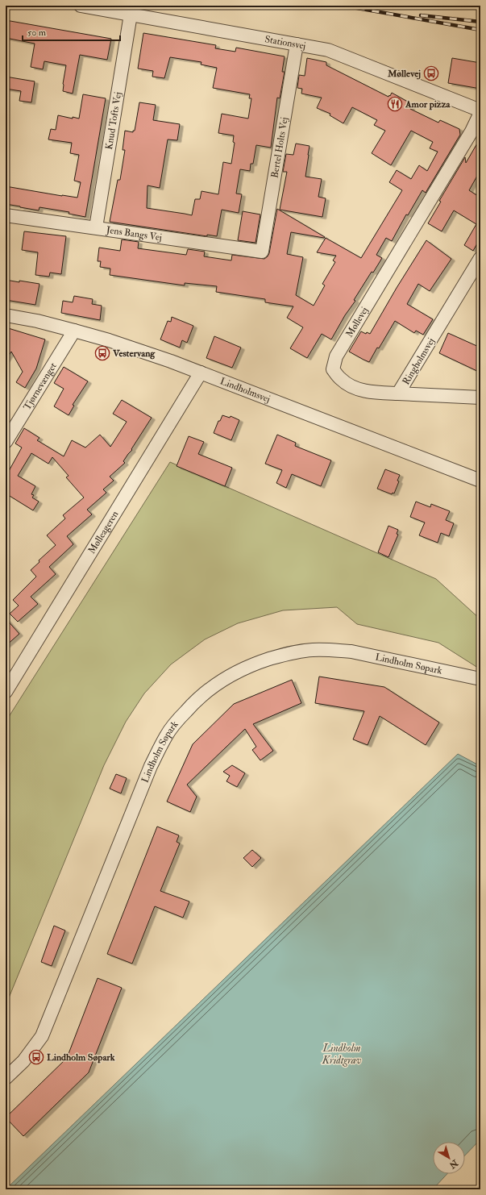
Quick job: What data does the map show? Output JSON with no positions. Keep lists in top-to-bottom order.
{
  "streets": {
    "street": [
      "Stationsvej",
      "Knud Tofts Vej",
      "Bertel Holts Vej",
      "Jens Bangs Vej",
      "Møllevej",
      "Ringholmsvej",
      "Tjørnevænget",
      "Lindholmsvej",
      "Mølleageren",
      "Lindholm Søpark"
    ]
  },
  "crossings": [
    ["Stationsvej", "Knud Tofts Vej"],
    ["Stationsvej", "Bertel Holts Vej"],
    ["Knud Tofts Vej", "Jens Bangs Vej"],
    ["Bertel Holts Vej", "Jens Bangs Vej"],
    ["Møllevej", "Ringholmsvej"],
    ["Tjørnevænget", "Lindholmsvej"],
    ["Lindholmsvej", "Mølleageren"]
  ],
  "water": ["Lindholm Kridtgrav"],
  "places": {
    "bus stop": ["Møllevej", "Vestervang", "Lindholm Søpark"],
    "restaurant": ["Amor pizza"]
  },
  "scale_bar": "50 m",
  "north": "bottom right"
}
